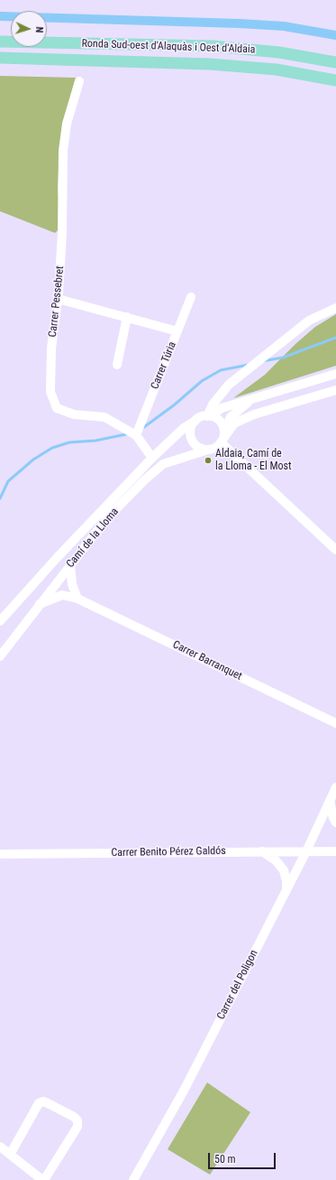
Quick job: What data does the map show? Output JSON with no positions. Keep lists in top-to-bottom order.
{
  "streets": {
    "main road": ["Ronda Sud-oest d'Alaquàs i Oest d'Aldaia"],
    "street": [
      "Carrer Pessebret",
      "Carrer Túria",
      "Camí de la Lloma",
      "Carrer Barranquet",
      "Carrer Benito Pérez Galdós",
      "Carrer del Poligon"
    ]
  },
  "crossings": [
    ["Carrer Pessebret", "Carrer Túria"],
    ["Carrer Pessebret", "Camí de la Lloma"],
    ["Camí de la Lloma", "Carrer Barranquet"],
    ["Carrer Benito Pérez Galdós", "Carrer del Poligon"]
  ],
  "places": ["Aldaia, Camí de la Lloma - El Most"],
  "scale_bar": "50 m",
  "north": "right"
}
